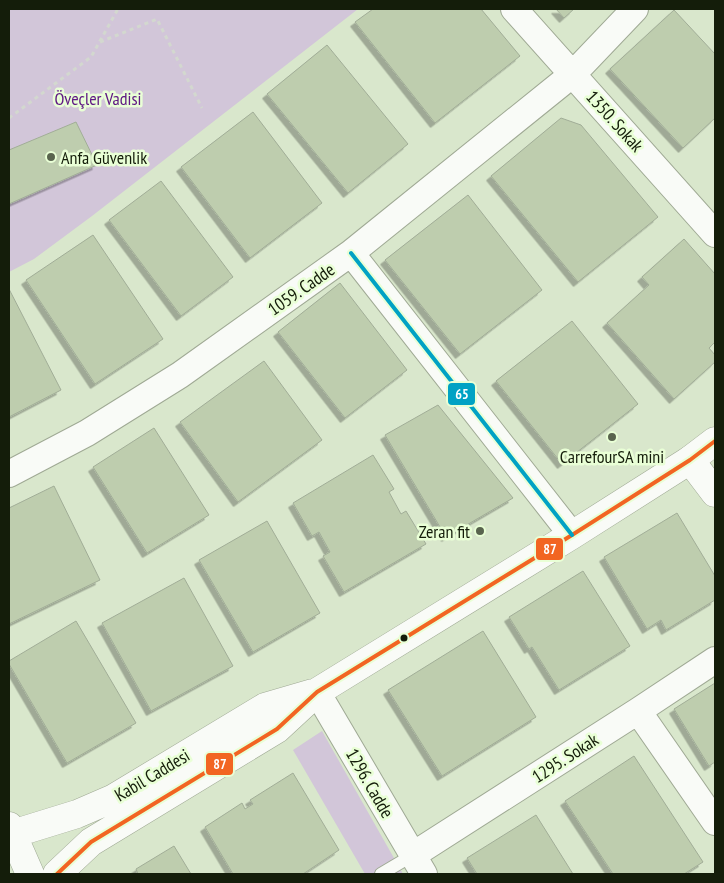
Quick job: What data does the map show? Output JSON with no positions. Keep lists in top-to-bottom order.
{
  "streets": {
    "main road": ["Kabil Caddesi"],
    "street": [
      "1350. Sokak",
      "1059. Cadde",
      "1295. Sokak",
      "1296. Cadde"
    ]
  },
  "crossings": [
    ["1350. Sokak", "1059. Cadde"],
    ["1295. Sokak", "1296. Cadde"],
    ["Kabil Caddesi", "1296. Cadde"]
  ],
  "parks": ["Öveçler Vadisi"],
  "places": ["Anfa Güvenlik", "CarrefourSA mini", "Zeran fit"],
  "lines": ["transit line 65", "transit line 87"]
}
